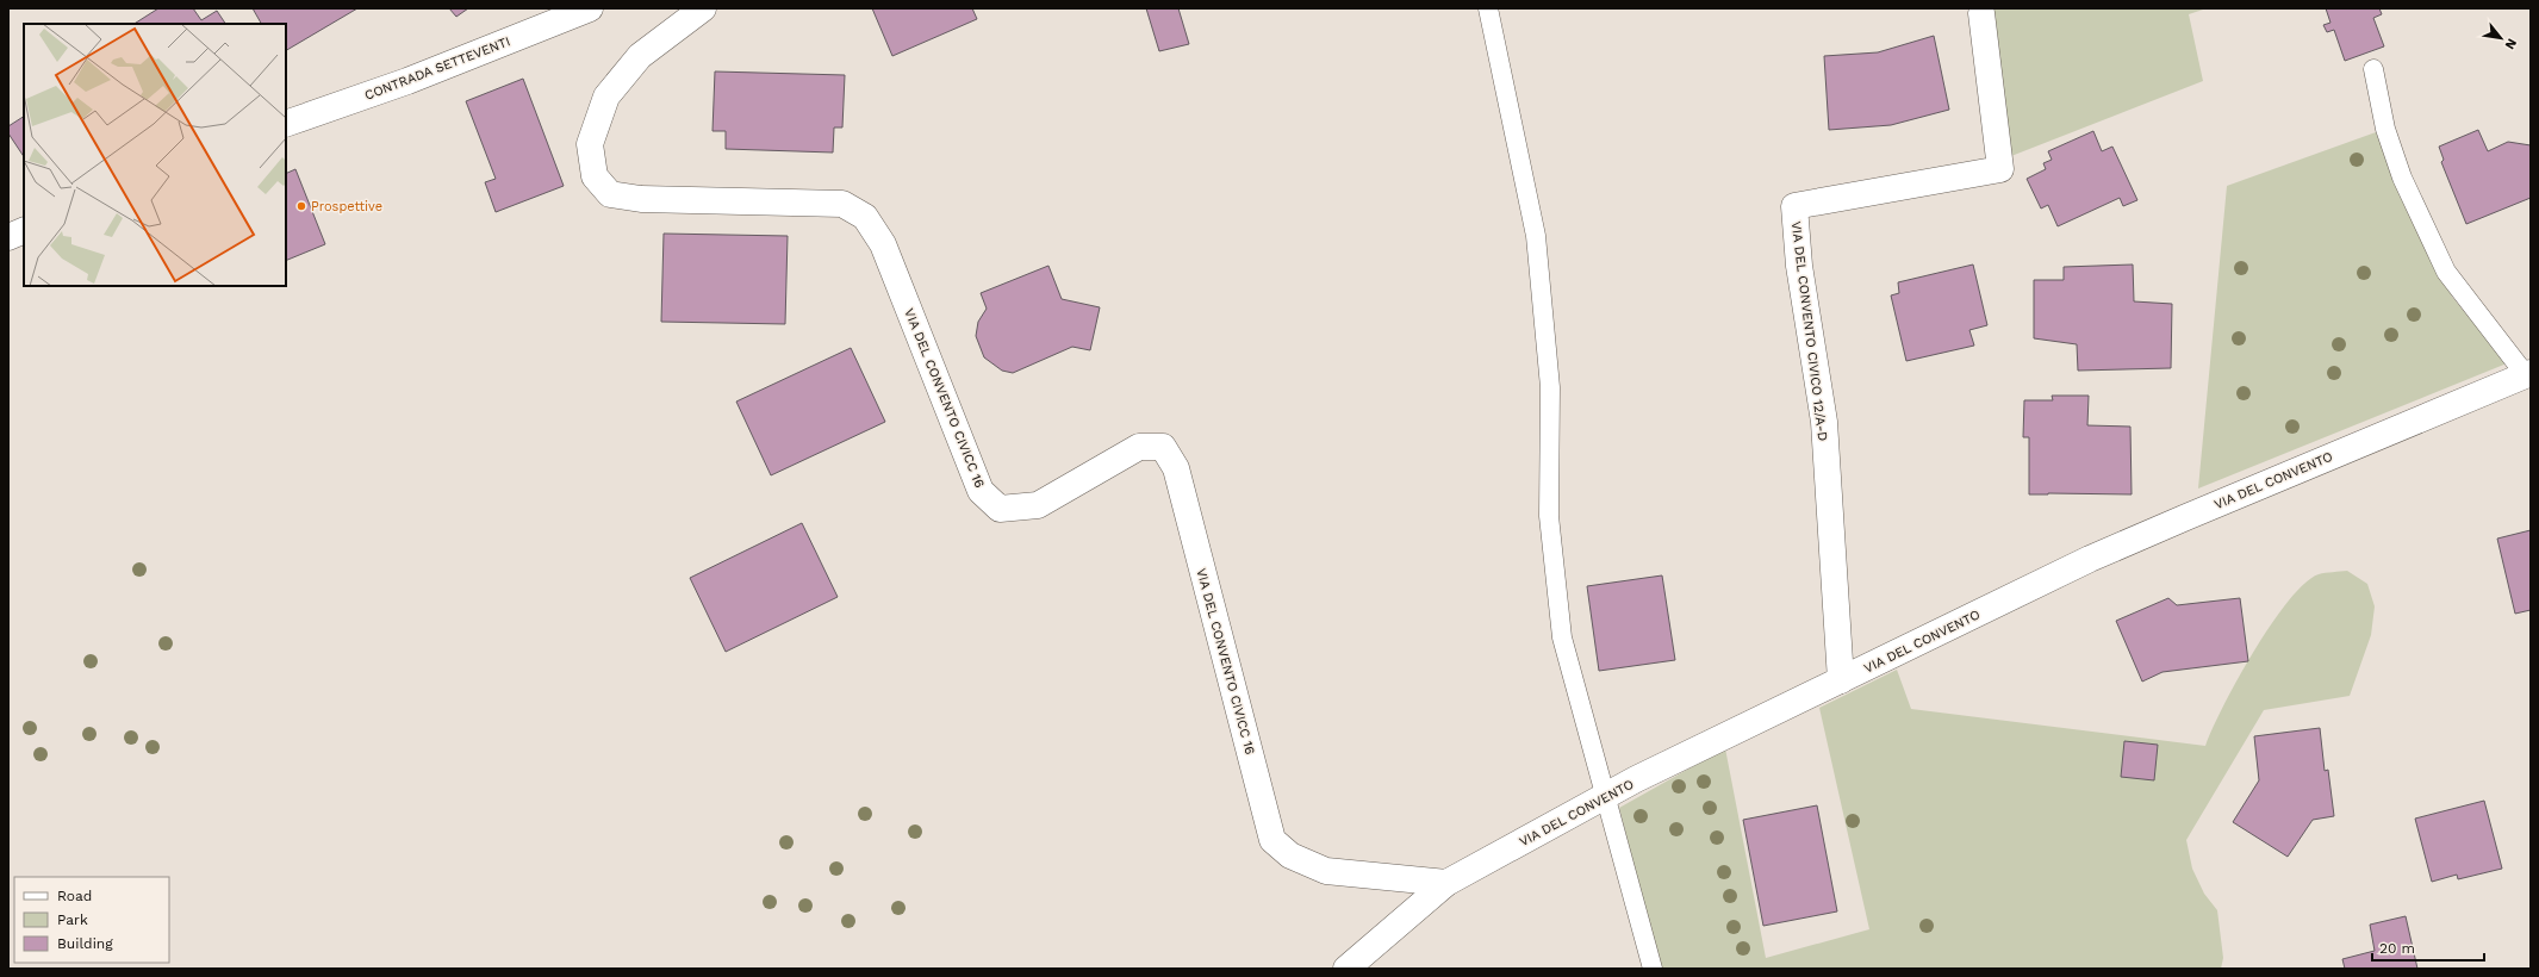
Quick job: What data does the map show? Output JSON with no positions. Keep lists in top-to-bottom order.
{
  "streets": {
    "street": [
      "CONTRADA SETTEVENTI",
      "VIA DEL CONVENTO CIVICO 12/A-D",
      "VIA DEL CONVENTO CIVICC 16",
      "VIA DEL CONVENTO"
    ]
  },
  "crossings": [
    ["VIA DEL CONVENTO CIVICO 12/A-D", "VIA DEL CONVENTO"],
    ["VIA DEL CONVENTO CIVICC 16", "VIA DEL CONVENTO"]
  ],
  "places": ["Prospettive"],
  "legend": ["Road", "Park", "Building"],
  "scale_bar": "20 m",
  "north": "bottom right"
}
